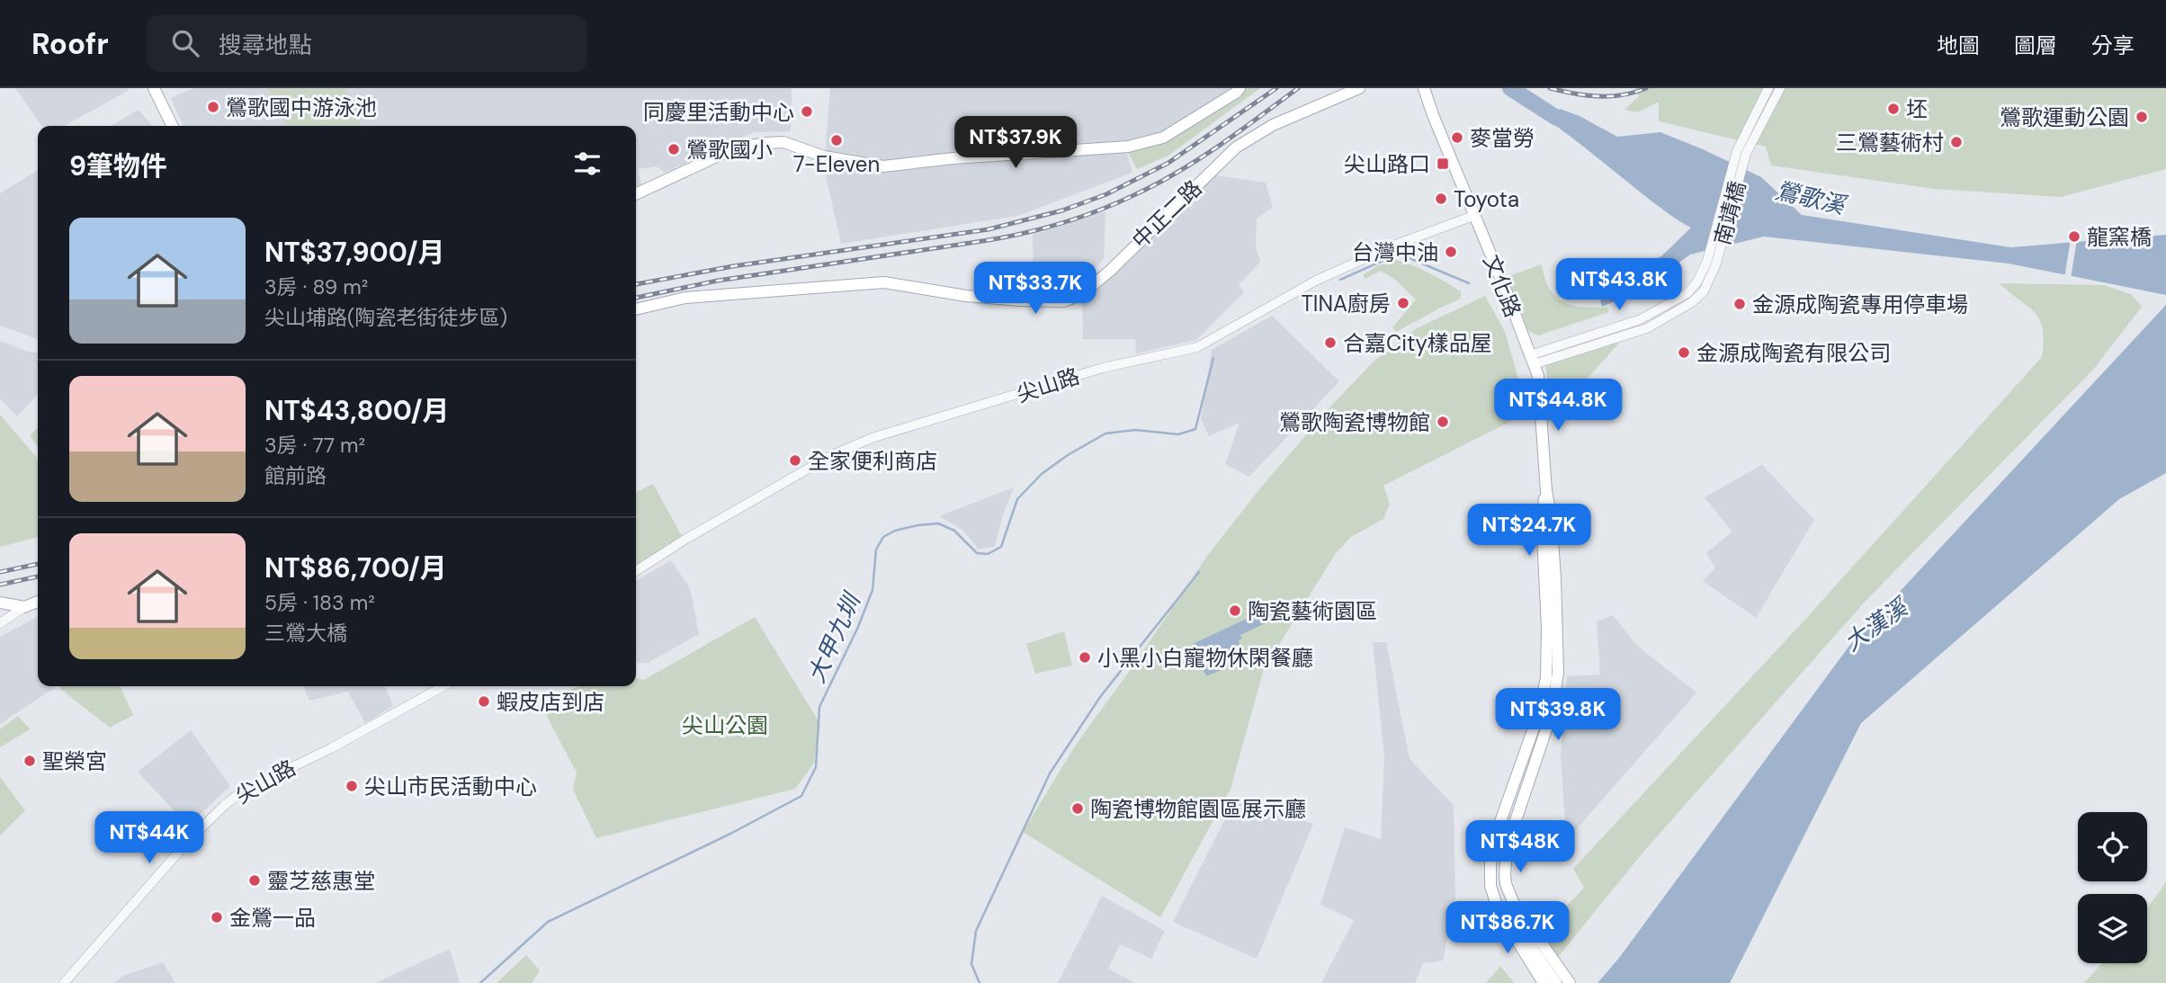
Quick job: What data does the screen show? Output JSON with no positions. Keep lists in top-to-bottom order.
{
  "streets": {
    "main road": ["中正二路", "文化路"],
    "street": ["南靖橋", "尖山路"]
  },
  "crossings": [
    ["南靖橋", "文化路"],
    ["文化路", "尖山路"]
  ],
  "water": ["鶯歌溪", "大漢溪", "大甲九圳"],
  "parks": ["尖山公園"],
  "places": {
    "other": [
      "鶯歌國中游泳池",
      "坯",
      "同慶里活動中心",
      "鶯歌運動公園",
      "麥當勞",
      "7-Eleven",
      "三鶯藝術村",
      "鶯歌國小",
      "Toyota",
      "龍窯橋",
      "台灣中油",
      "TINA廚房",
      "金源成陶瓷專用停車場",
      "合嘉City樣品屋",
      "金源成陶瓷有限公司",
      "鶯歌陶瓷博物館",
      "全家便利商店",
      "陶瓷藝術園區",
      "小黑小白寵物休閑餐廳",
      "蝦皮店到店",
      "聖榮宮",
      "尖山市民活動中心",
      "陶瓷博物館園區展示廳",
      "靈芝慈惠堂",
      "金鶯一品"
    ],
    "transit": ["尖山路口"]
  },
  "page": {
    "header": "Roofr",
    "search": "搜尋地點",
    "nav": ["地圖", "圖層", "分享"],
    "price": [
      "NT$37.9K",
      "NT$43.8K",
      "NT$33.7K",
      "NT$44.8K",
      "NT$24.7K",
      "NT$39.8K",
      "NT$44K",
      "NT$48K",
      "NT$86.7K"
    ],
    "heading": "9筆物件",
    "list": [
      {
        "name": "NT$37,900/月",
        "note": "3房 · 89 m² · 尖山埔路(陶瓷老街徒步區)"
      },
      {
        "name": "NT$43,800/月",
        "note": "3房 · 77 m² · 館前路"
      },
      {
        "name": "NT$86,700/月",
        "note": "5房 · 183 m² · 三鶯大橋"
      }
    ]
  }
}
